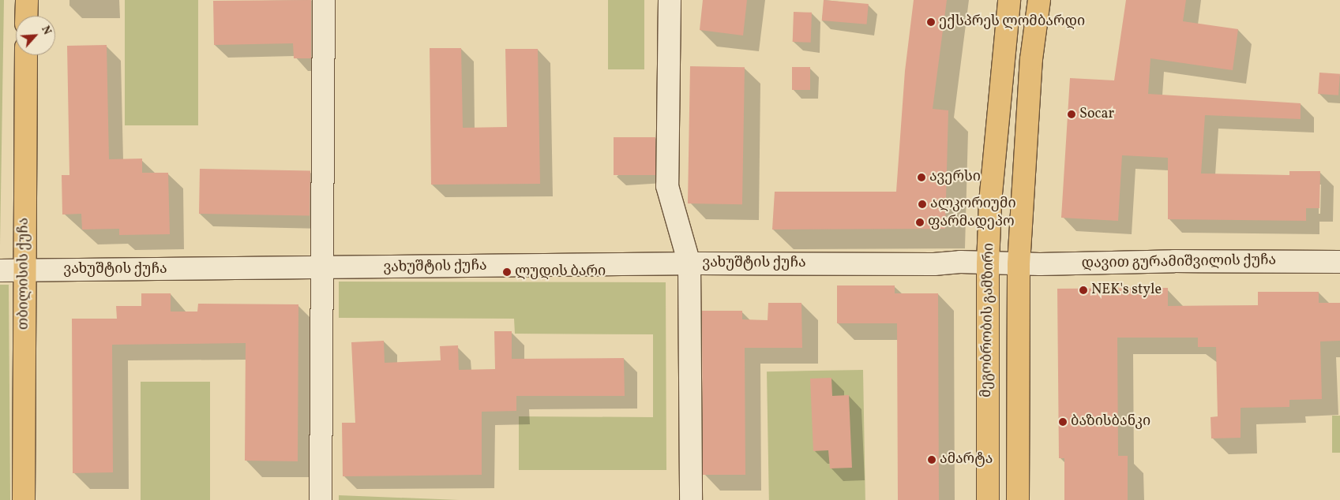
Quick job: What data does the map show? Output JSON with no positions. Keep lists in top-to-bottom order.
{
  "streets": {
    "main road": ["თბილისის ქუჩა", "მეგობრობის გამზირი"],
    "street": ["დავით გურამიშვილის ქუჩა", "ვახუშტის ქუჩა"]
  },
  "crossings": [
    ["დავით გურამიშვილის ქუჩა", "ვახუშტის ქუჩა"],
    ["დავით გურამიშვილის ქუჩა", "მეგობრობის გამზირი"],
    ["ვახუშტის ქუჩა", "თბილისის ქუჩა"],
    ["ვახუშტის ქუჩა", "მეგობრობის გამზირი"]
  ],
  "places": [
    "ექსპრეს ლომბარდი",
    "Socar",
    "ავერსი",
    "ალკორიუმი",
    "ფარმადეპო",
    "ლუდის ბარი",
    "NEK's style",
    "ბაზისბანკი",
    "ამარტა"
  ],
  "north": "top right"
}
